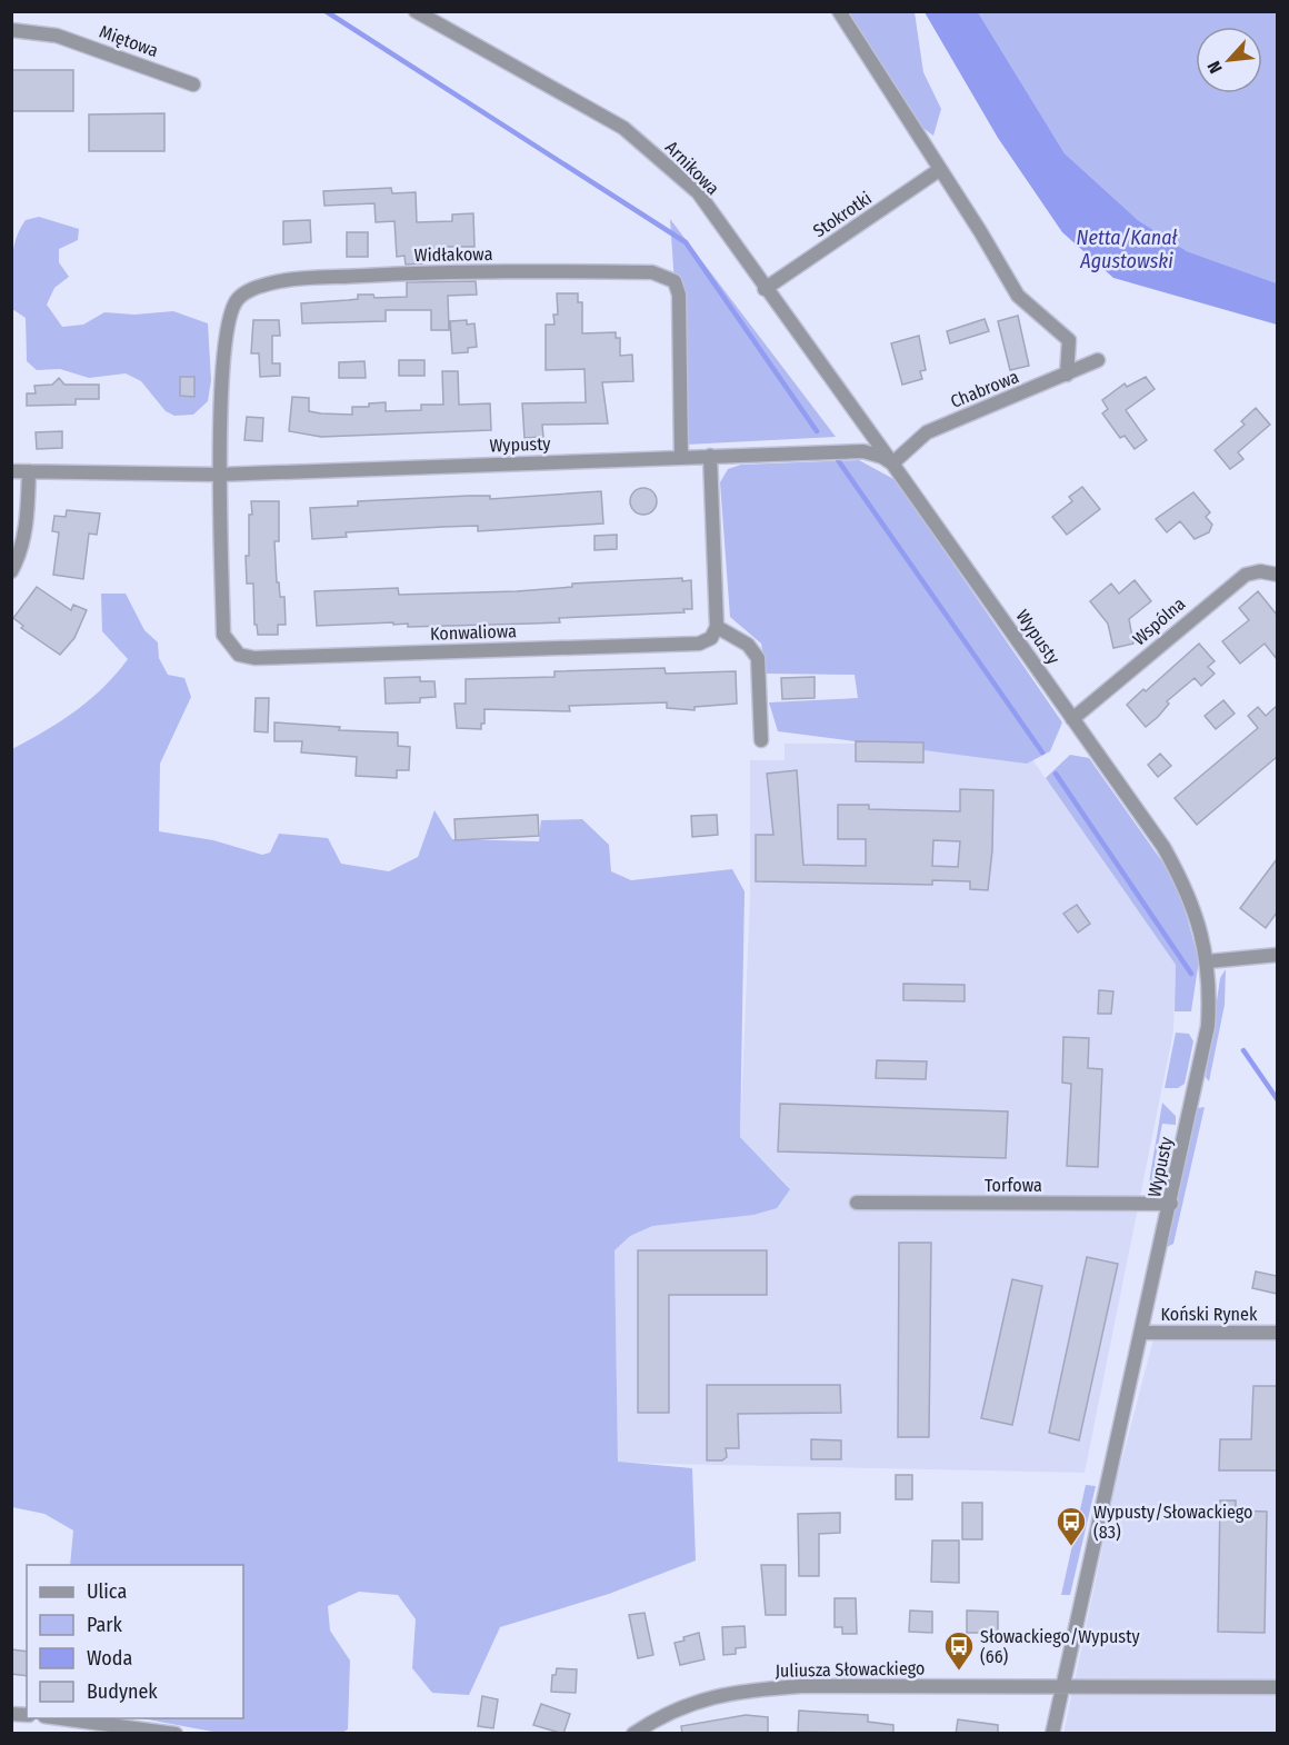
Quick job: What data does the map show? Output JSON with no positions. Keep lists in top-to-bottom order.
{
  "streets": {
    "street": [
      "Miętowa",
      "Arnikowa",
      "Stokrotki",
      "Widłakowa",
      "Chabrowa",
      "Wypusty",
      "Wspólna",
      "Konwaliowa",
      "Torfowa",
      "Koński Rynek",
      "Juliusza Słowackiego"
    ]
  },
  "crossings": [
    ["Arnikowa", "Stokrotki"],
    ["Arnikowa", "Chabrowa"],
    ["Arnikowa", "Wypusty"],
    ["Widłakowa", "Wypusty"],
    ["Widłakowa", "Konwaliowa"],
    ["Chabrowa", "Wypusty"],
    ["Wypusty", "Wspólna"],
    ["Wypusty", "Konwaliowa"],
    ["Wypusty", "Torfowa"],
    ["Wypusty", "Koński Rynek"],
    ["Wypusty", "Juliusza Słowackiego"]
  ],
  "water": ["Netta/Kanał Agustowski"],
  "places": {
    "bus stop": ["Wypusty/Słowackiego (83)", "Słowackiego/Wypusty (66)"]
  },
  "legend": [
    "Ulica",
    "Park",
    "Woda",
    "Budynek"
  ],
  "north": "bottom left"
}
